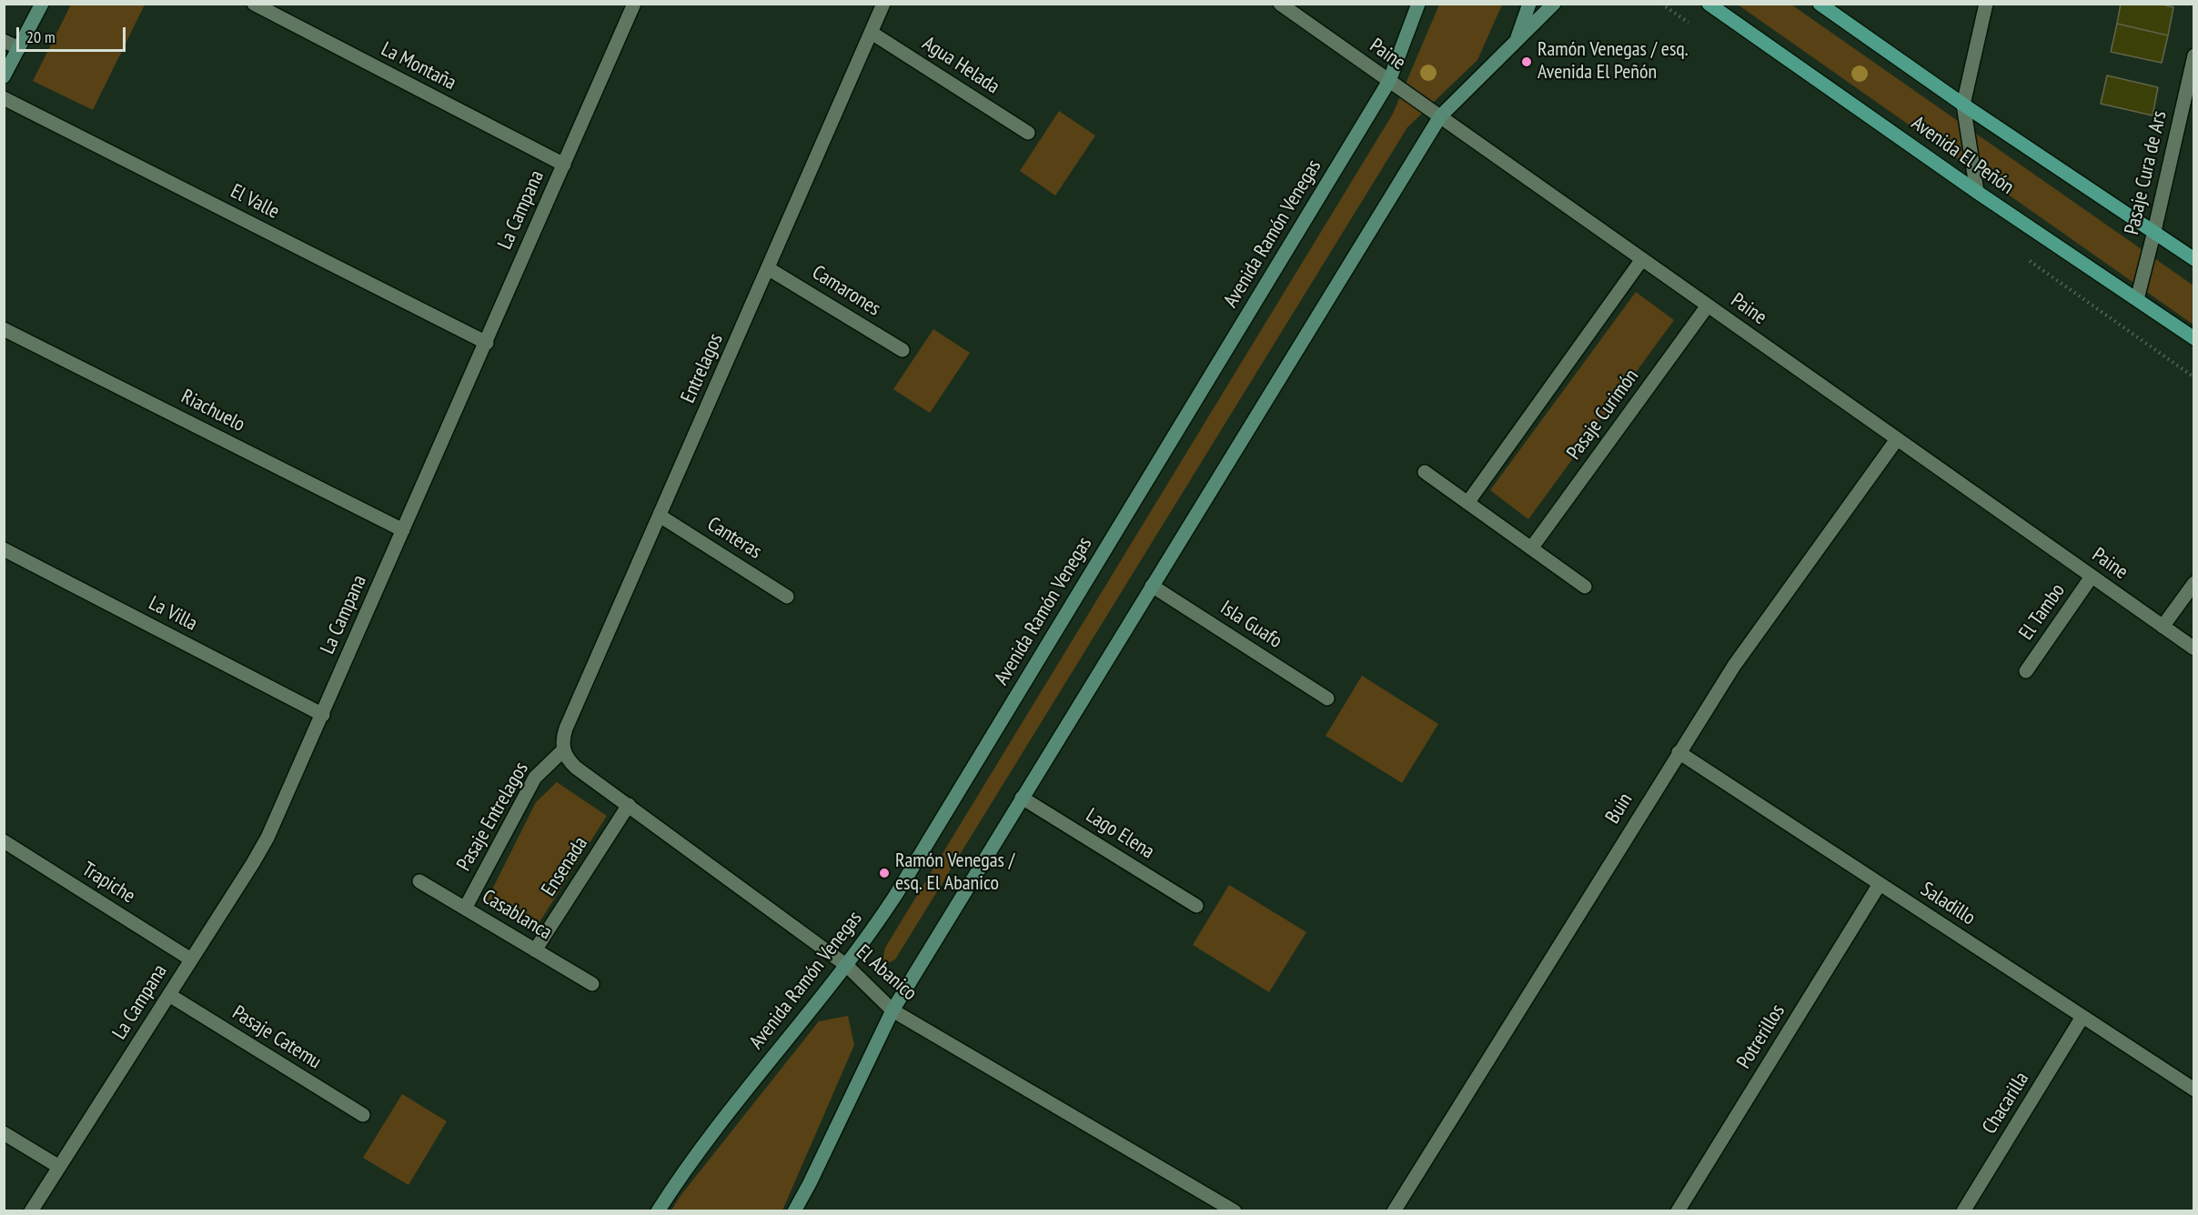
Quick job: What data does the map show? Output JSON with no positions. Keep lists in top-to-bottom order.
{
  "streets": {
    "main road": ["Avenida El Peñón"],
    "street": [
      "Paine",
      "Agua Helada",
      "La Montaña",
      "Pasaje Cura de Ars",
      "El Valle",
      "La Campana",
      "Avenida Ramón Venegas",
      "Camarones",
      "Entrelagos",
      "Riachuelo",
      "Pasaje Curimón",
      "Canteras",
      "El Tambo",
      "La Villa",
      "Isla Guafo",
      "Buin",
      "Pasaje Entrelagos",
      "Lago Elena",
      "Ensenada",
      "Trapiche",
      "Saladillo",
      "Casablanca",
      "El Abanico",
      "Potrerillos",
      "Pasaje Catemu",
      "Chacarilla"
    ]
  },
  "crossings": [
    ["Paine", "Avenida Ramón Venegas"],
    ["Paine", "Pasaje Curimón"],
    ["Paine", "El Tambo"],
    ["Paine", "Buin"],
    ["Agua Helada", "Entrelagos"],
    ["La Montaña", "La Campana"],
    ["Avenida El Peñón", "Pasaje Cura de Ars"],
    ["El Valle", "La Campana"],
    ["La Campana", "Riachuelo"],
    ["La Campana", "La Villa"],
    ["La Campana", "Trapiche"],
    ["La Campana", "Pasaje Catemu"],
    ["Avenida Ramón Venegas", "El Abanico"],
    ["Camarones", "Entrelagos"],
    ["Entrelagos", "Canteras"],
    ["Entrelagos", "Pasaje Entrelagos"],
    ["Entrelagos", "El Abanico"],
    ["Buin", "Saladillo"],
    ["Pasaje Entrelagos", "Casablanca"],
    ["Pasaje Entrelagos", "El Abanico"],
    ["Ensenada", "Casablanca"],
    ["Ensenada", "El Abanico"],
    ["Saladillo", "Potrerillos"],
    ["Saladillo", "Chacarilla"]
  ],
  "places": ["Ramón Venegas / esq. Avenida El Peñón", "Ramón Venegas / esq. El Abanico"],
  "scale_bar": "20 m"
}
